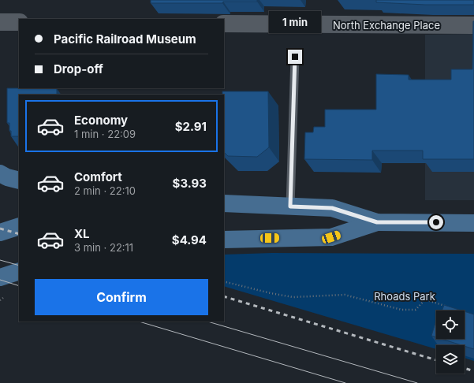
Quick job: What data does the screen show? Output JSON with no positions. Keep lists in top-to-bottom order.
{
  "streets": {
    "street": ["North Exchange Place"]
  },
  "parks": ["Rhoads Park"],
  "page": {
    "bubble": "1 min",
    "banner": ["Pacific Railroad Museum", "Drop-off"],
    "list": [
      {
        "name": "Economy",
        "note": "1 min · 22:09",
        "value": "$2.91"
      },
      {
        "name": "Comfort",
        "note": "2 min · 22:10",
        "value": "$3.93"
      },
      {
        "name": "XL",
        "note": "3 min · 22:11",
        "value": "$4.94"
      }
    ],
    "buttons": "Confirm"
  }
}
